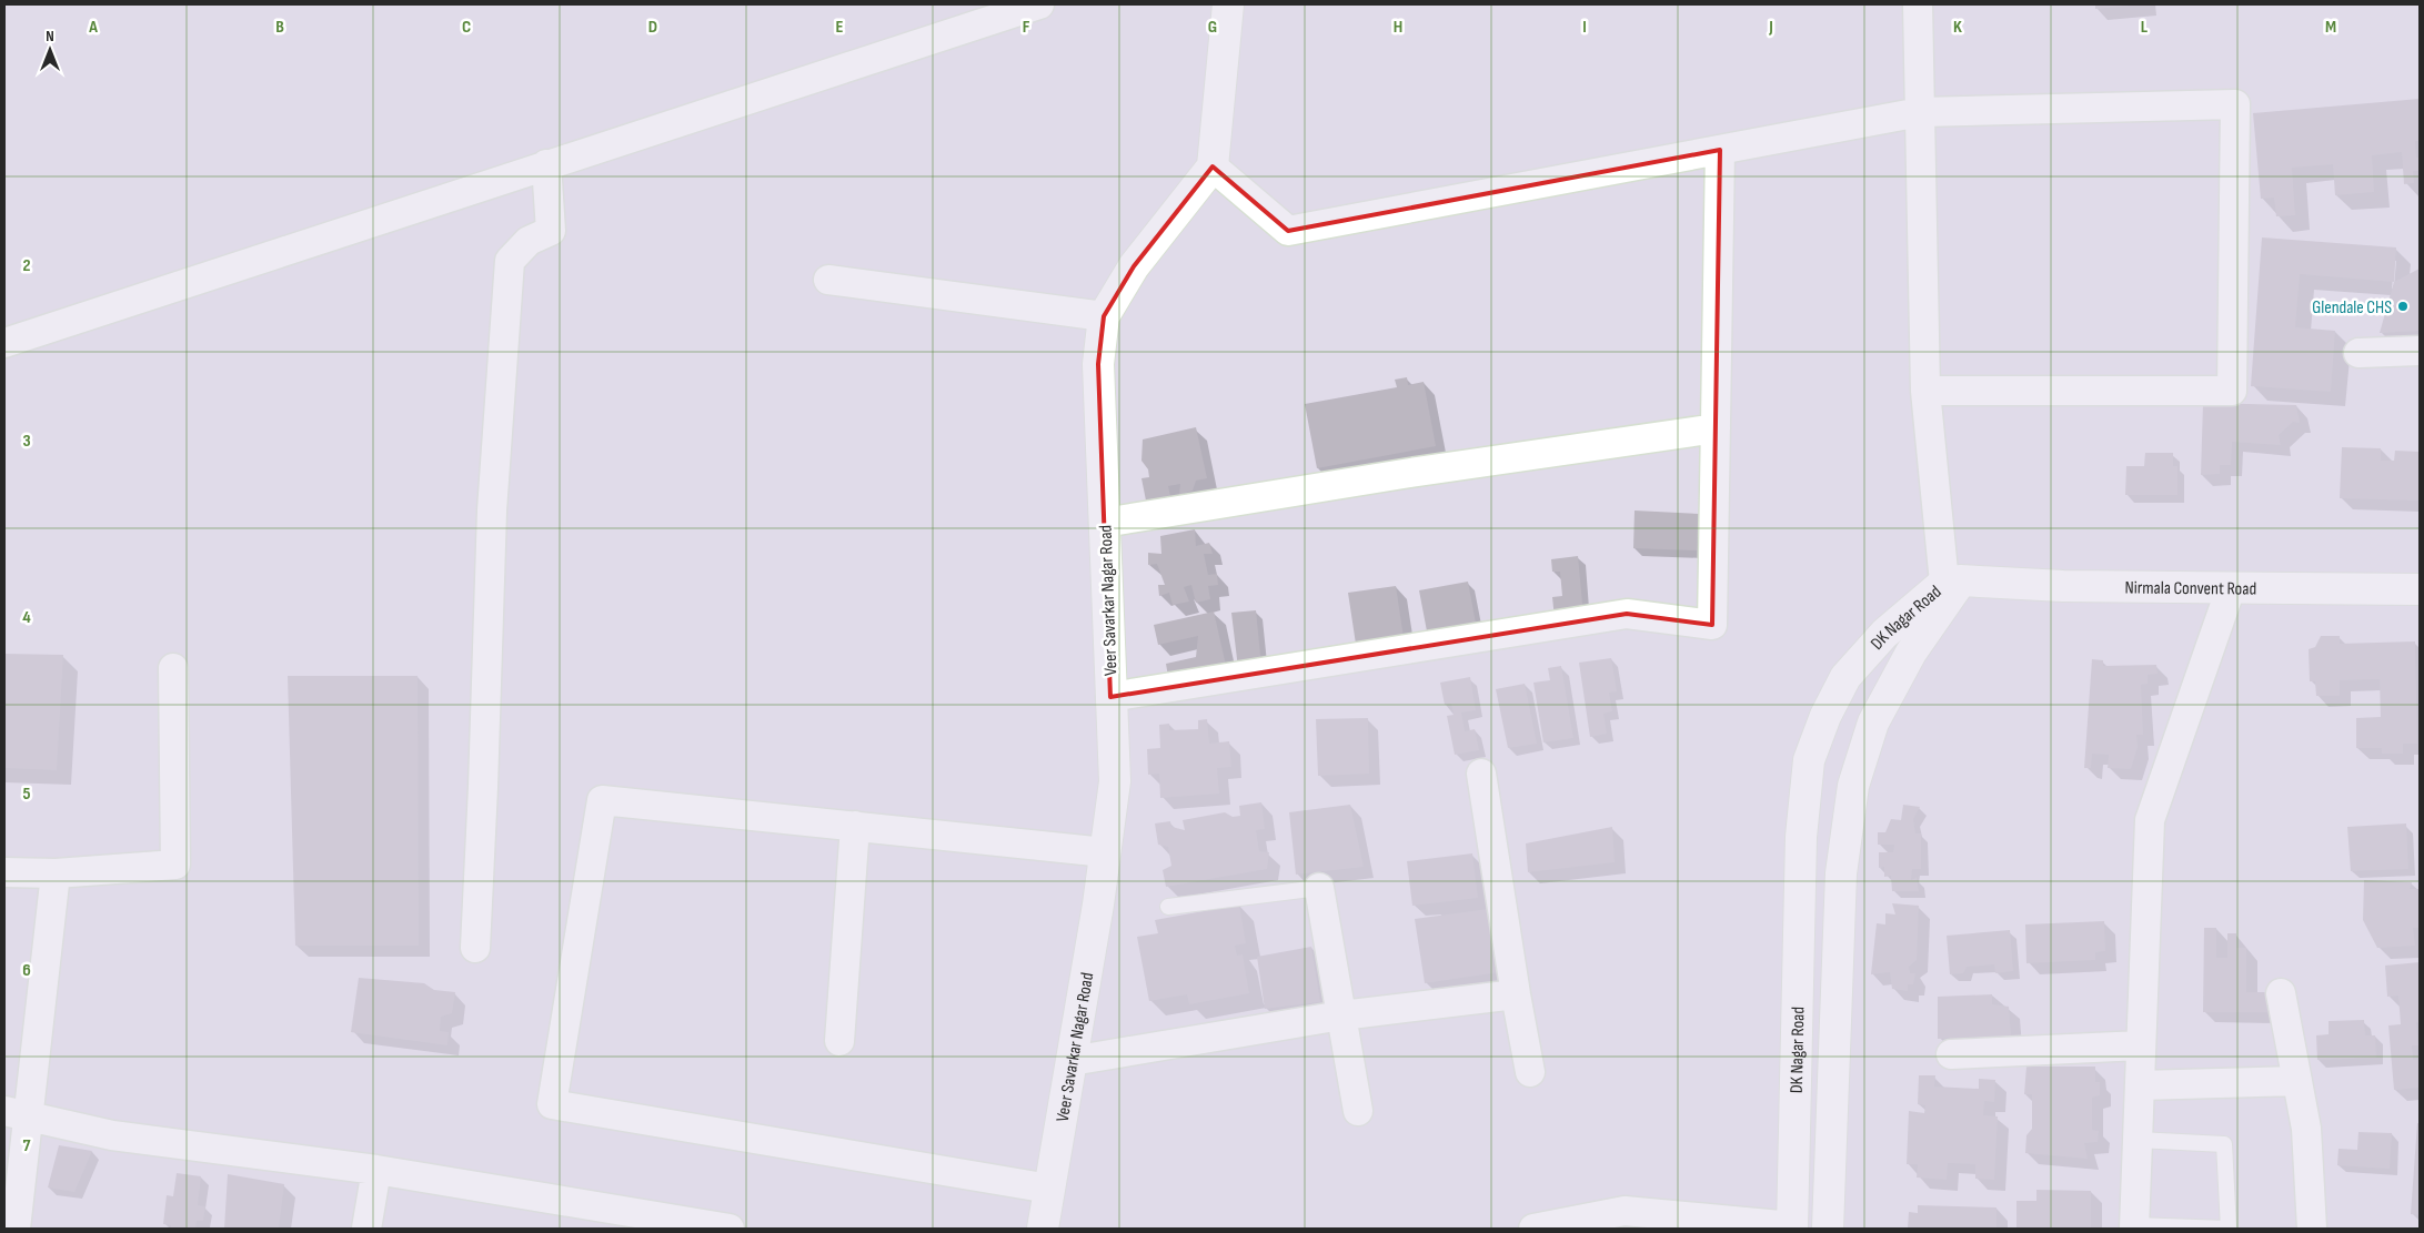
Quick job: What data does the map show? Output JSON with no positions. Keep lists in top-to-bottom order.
{
  "streets": {
    "main road": ["Nirmala Convent Road", "Veer Savarkar Nagar Road", "DK Nagar Road"]
  },
  "crossings": [
    ["Nirmala Convent Road", "DK Nagar Road"]
  ],
  "places": ["Glendale CHS"],
  "north": "top",
  "grid": {
    "columns": [
      "A",
      "B",
      "C",
      "D",
      "E",
      "F",
      "G",
      "H",
      "I",
      "J",
      "K",
      "L",
      "M"
    ],
    "rows": [
      "2",
      "3",
      "4",
      "5",
      "6",
      "7"
    ]
  }
}
